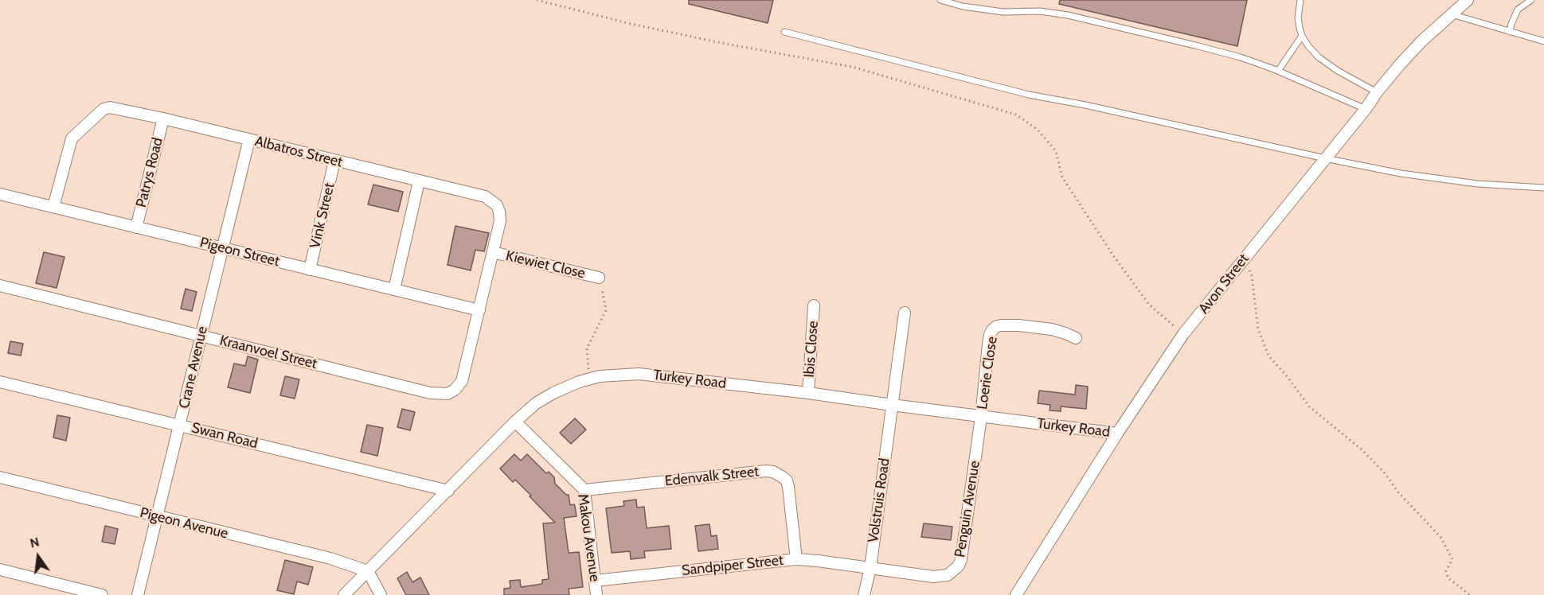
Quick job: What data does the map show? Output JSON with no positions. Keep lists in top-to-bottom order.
{
  "streets": {
    "street": [
      "Albatros Street",
      "Patrys Road",
      "Vink Street",
      "Pigeon Street",
      "Kiewiet Close",
      "Avon Street",
      "Ibis Close",
      "Kraanvoel Street",
      "Crane Avenue",
      "Loerie Close",
      "Turkey Road",
      "Swan Road",
      "Edenvalk Street",
      "Volstruis Road",
      "Penguin Avenue",
      "Pigeon Avenue",
      "Makou Avenue",
      "Sandpiper Street"
    ]
  },
  "crossings": [
    ["Albatros Street", "Patrys Road"],
    ["Albatros Street", "Vink Street"],
    ["Albatros Street", "Pigeon Street"],
    ["Albatros Street", "Kiewiet Close"],
    ["Albatros Street", "Kraanvoel Street"],
    ["Albatros Street", "Crane Avenue"],
    ["Patrys Road", "Pigeon Street"],
    ["Vink Street", "Pigeon Street"],
    ["Pigeon Street", "Kraanvoel Street"],
    ["Pigeon Street", "Crane Avenue"],
    ["Avon Street", "Turkey Road"],
    ["Ibis Close", "Turkey Road"],
    ["Kraanvoel Street", "Crane Avenue"],
    ["Crane Avenue", "Swan Road"],
    ["Crane Avenue", "Pigeon Avenue"],
    ["Loerie Close", "Turkey Road"],
    ["Loerie Close", "Penguin Avenue"],
    ["Turkey Road", "Swan Road"],
    ["Turkey Road", "Volstruis Road"],
    ["Turkey Road", "Penguin Avenue"],
    ["Turkey Road", "Pigeon Avenue"],
    ["Turkey Road", "Makou Avenue"],
    ["Edenvalk Street", "Makou Avenue"],
    ["Edenvalk Street", "Sandpiper Street"],
    ["Volstruis Road", "Penguin Avenue"],
    ["Volstruis Road", "Sandpiper Street"],
    ["Penguin Avenue", "Sandpiper Street"],
    ["Makou Avenue", "Sandpiper Street"]
  ],
  "north": "top"
}
